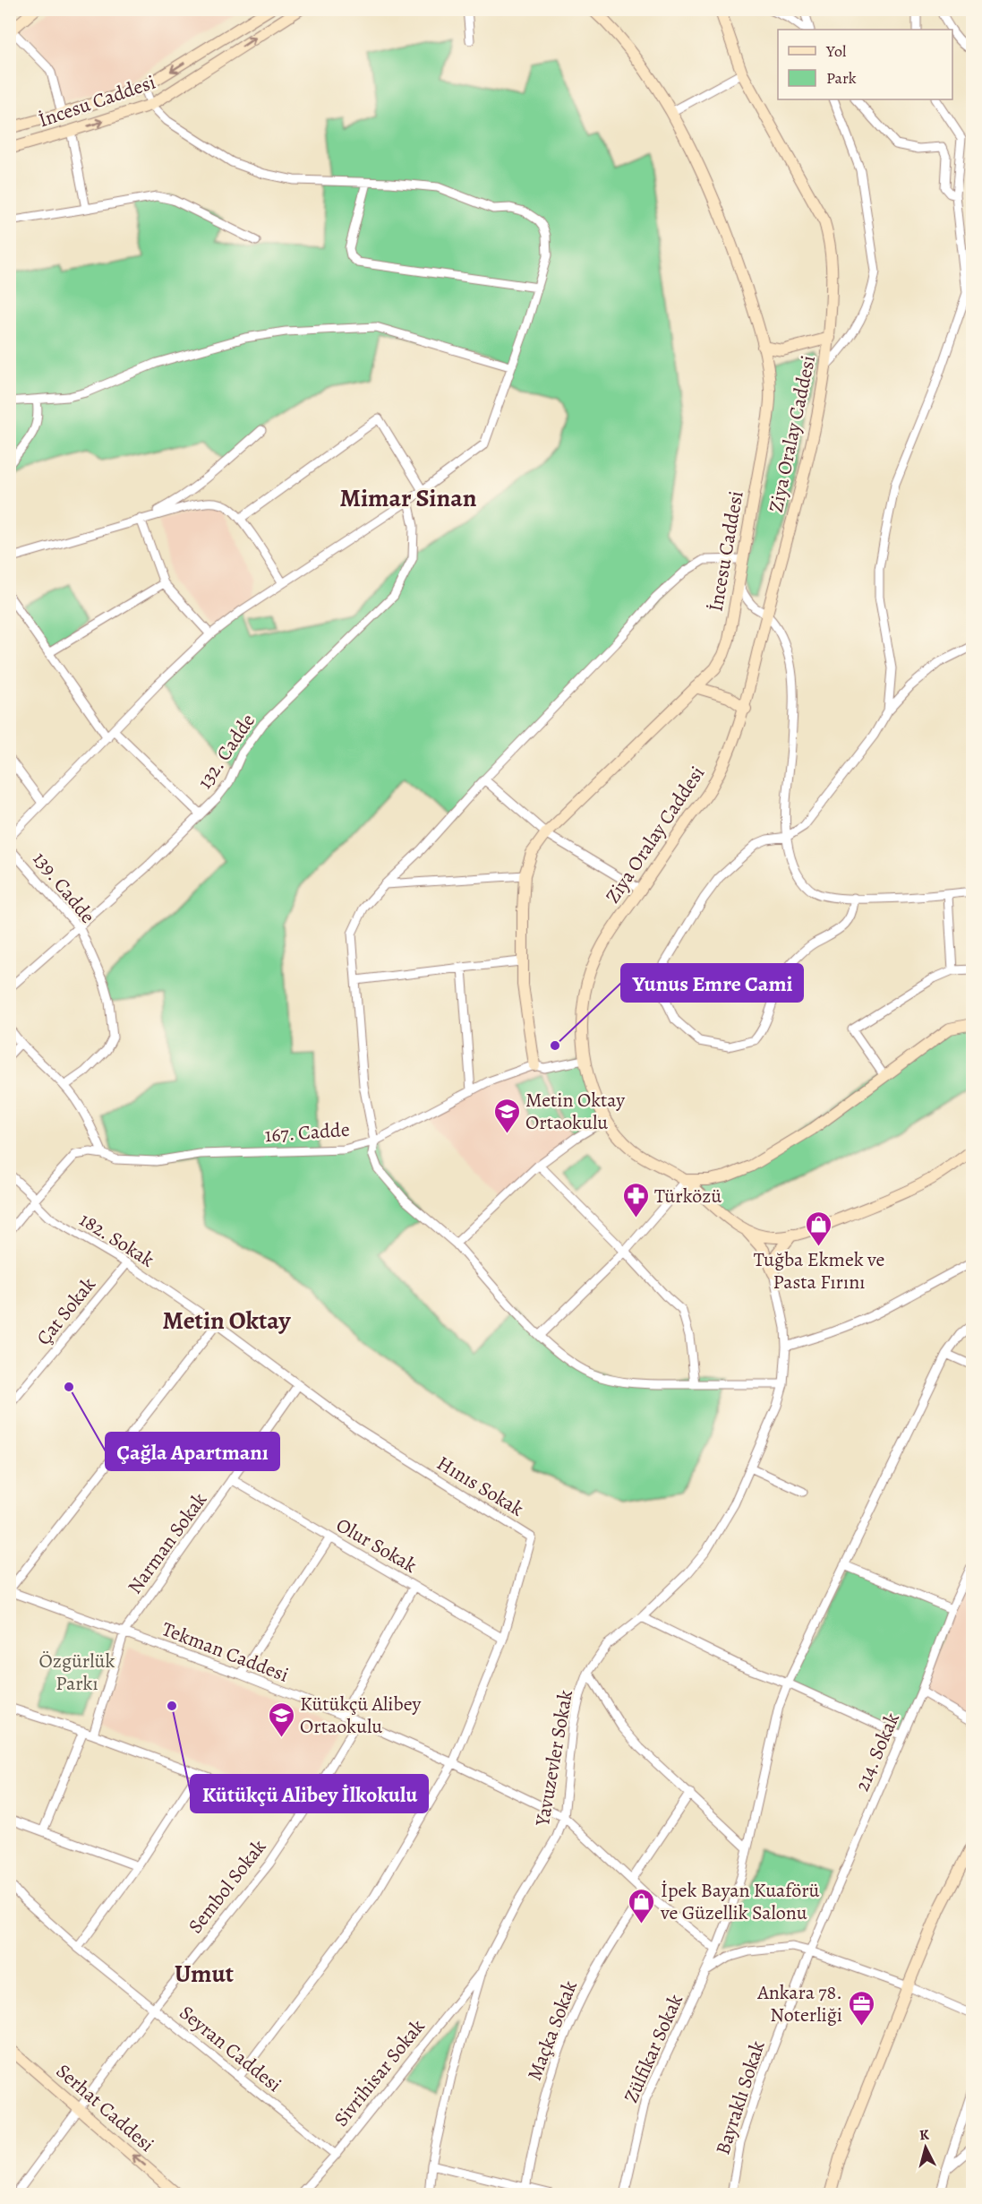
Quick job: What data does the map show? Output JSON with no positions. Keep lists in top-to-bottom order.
{
  "streets": {
    "main road": ["İncesu Caddesi", "Ziya Oralay Caddesi", "Serhat Caddesi"],
    "street": [
      "132. Cadde",
      "139. Cadde",
      "167. Cadde",
      "182. Sokak",
      "Çat Sokak",
      "Hınıs Sokak",
      "Narman Sokak",
      "Olur Sokak",
      "Tekman Caddesi",
      "214. Sokak",
      "Yavuzevler Sokak",
      "Sembol Sokak",
      "Maçka Sokak",
      "Seyran Caddesi",
      "Zülfikar Sokak",
      "Sivrihisar Sokak",
      "Bayraklı Sokak"
    ]
  },
  "crossings": [
    ["İncesu Caddesi", "167. Cadde"],
    ["Ziya Oralay Caddesi", "167. Cadde"],
    ["132. Cadde", "139. Cadde"],
    ["167. Cadde", "182. Sokak"],
    ["182. Sokak", "Çat Sokak"],
    ["182. Sokak", "Hınıs Sokak"],
    ["Hınıs Sokak", "Narman Sokak"],
    ["Hınıs Sokak", "Olur Sokak"],
    ["Hınıs Sokak", "Tekman Caddesi"],
    ["Hınıs Sokak", "Seyran Caddesi"],
    ["Narman Sokak", "Olur Sokak"],
    ["Narman Sokak", "Tekman Caddesi"],
    ["Tekman Caddesi", "Yavuzevler Sokak"],
    ["Tekman Caddesi", "Sembol Sokak"],
    ["Tekman Caddesi", "Maçka Sokak"],
    ["Tekman Caddesi", "Zülfikar Sokak"],
    ["214. Sokak", "Bayraklı Sokak"],
    ["Yavuzevler Sokak", "Sivrihisar Sokak"],
    ["Sembol Sokak", "Seyran Caddesi"],
    ["Sembol Sokak", "Serhat Caddesi"],
    ["Seyran Caddesi", "Sivrihisar Sokak"]
  ],
  "one_way": ["Serhat Caddesi"],
  "districts": ["Mimar Sinan", "Metin Oktay", "Umut"],
  "parks": ["Özgürlük Parkı"],
  "places": {
    "other": ["Yunus Emre Cami", "Çağla Apartmanı", "Kütükçü Alibey İlkokulu"],
    "school or university": ["Metin Oktay Ortaokulu", "Kütükçü Alibey Ortaokulu"],
    "pharmacy": ["Türközü"],
    "shop": ["Tuğba Ekmek ve Pasta Fırını", "İpek Bayan Kuaförü ve Güzellik Salonu"],
    "office": ["Ankara 78. Noterliği"]
  },
  "legend": ["Yol", "Park"],
  "north": "top"
}
